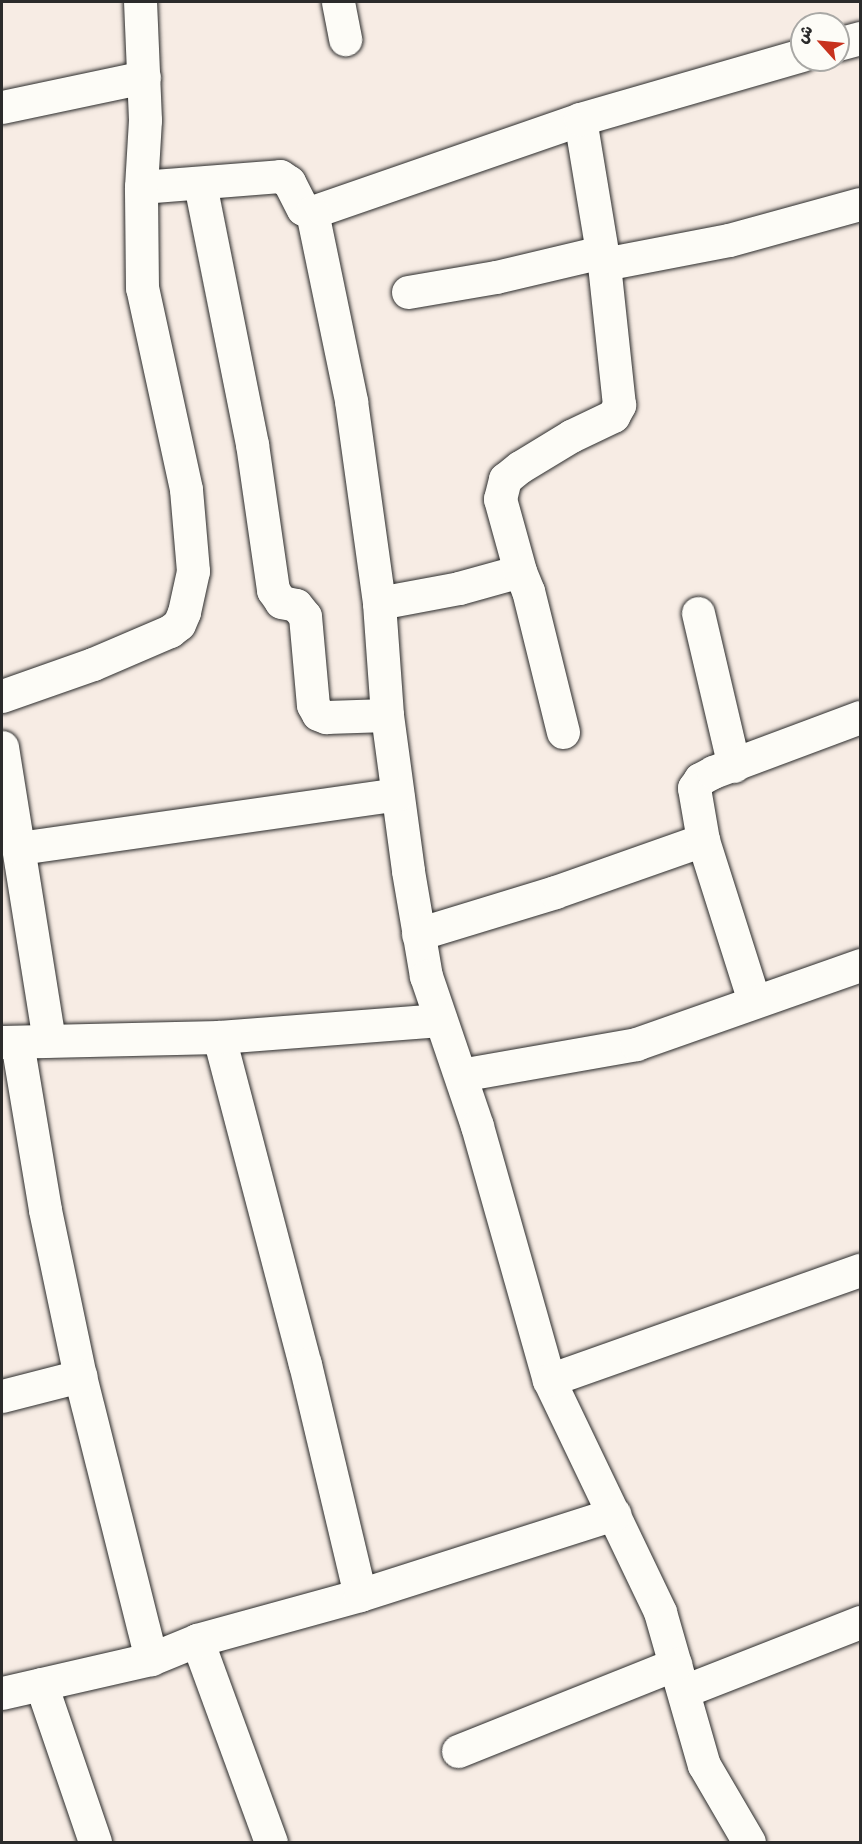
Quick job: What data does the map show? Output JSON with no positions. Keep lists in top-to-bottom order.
{
  "north": "top left"
}
